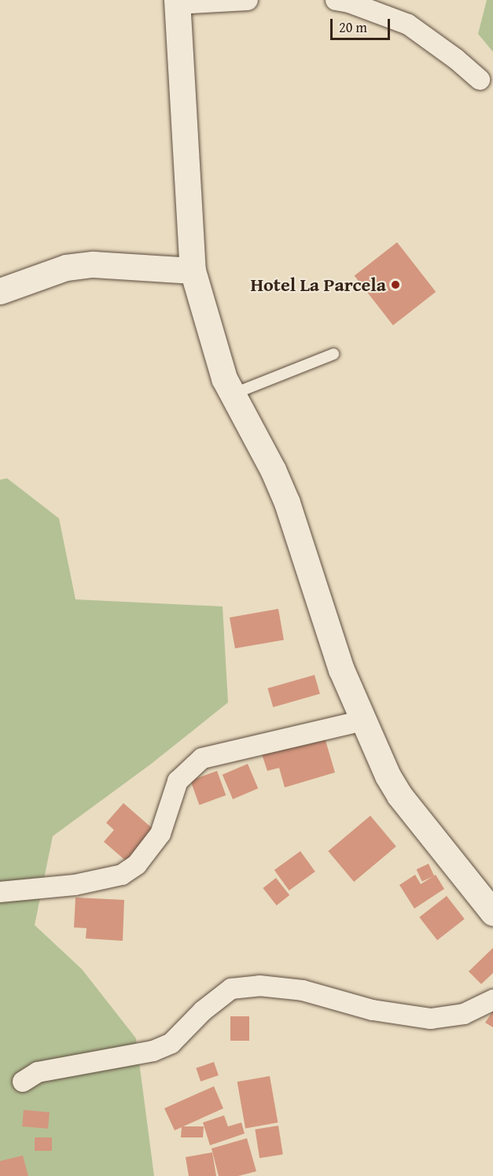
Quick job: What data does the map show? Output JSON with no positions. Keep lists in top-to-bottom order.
{
  "places": ["Hotel La Parcela"],
  "scale_bar": "20 m"
}
